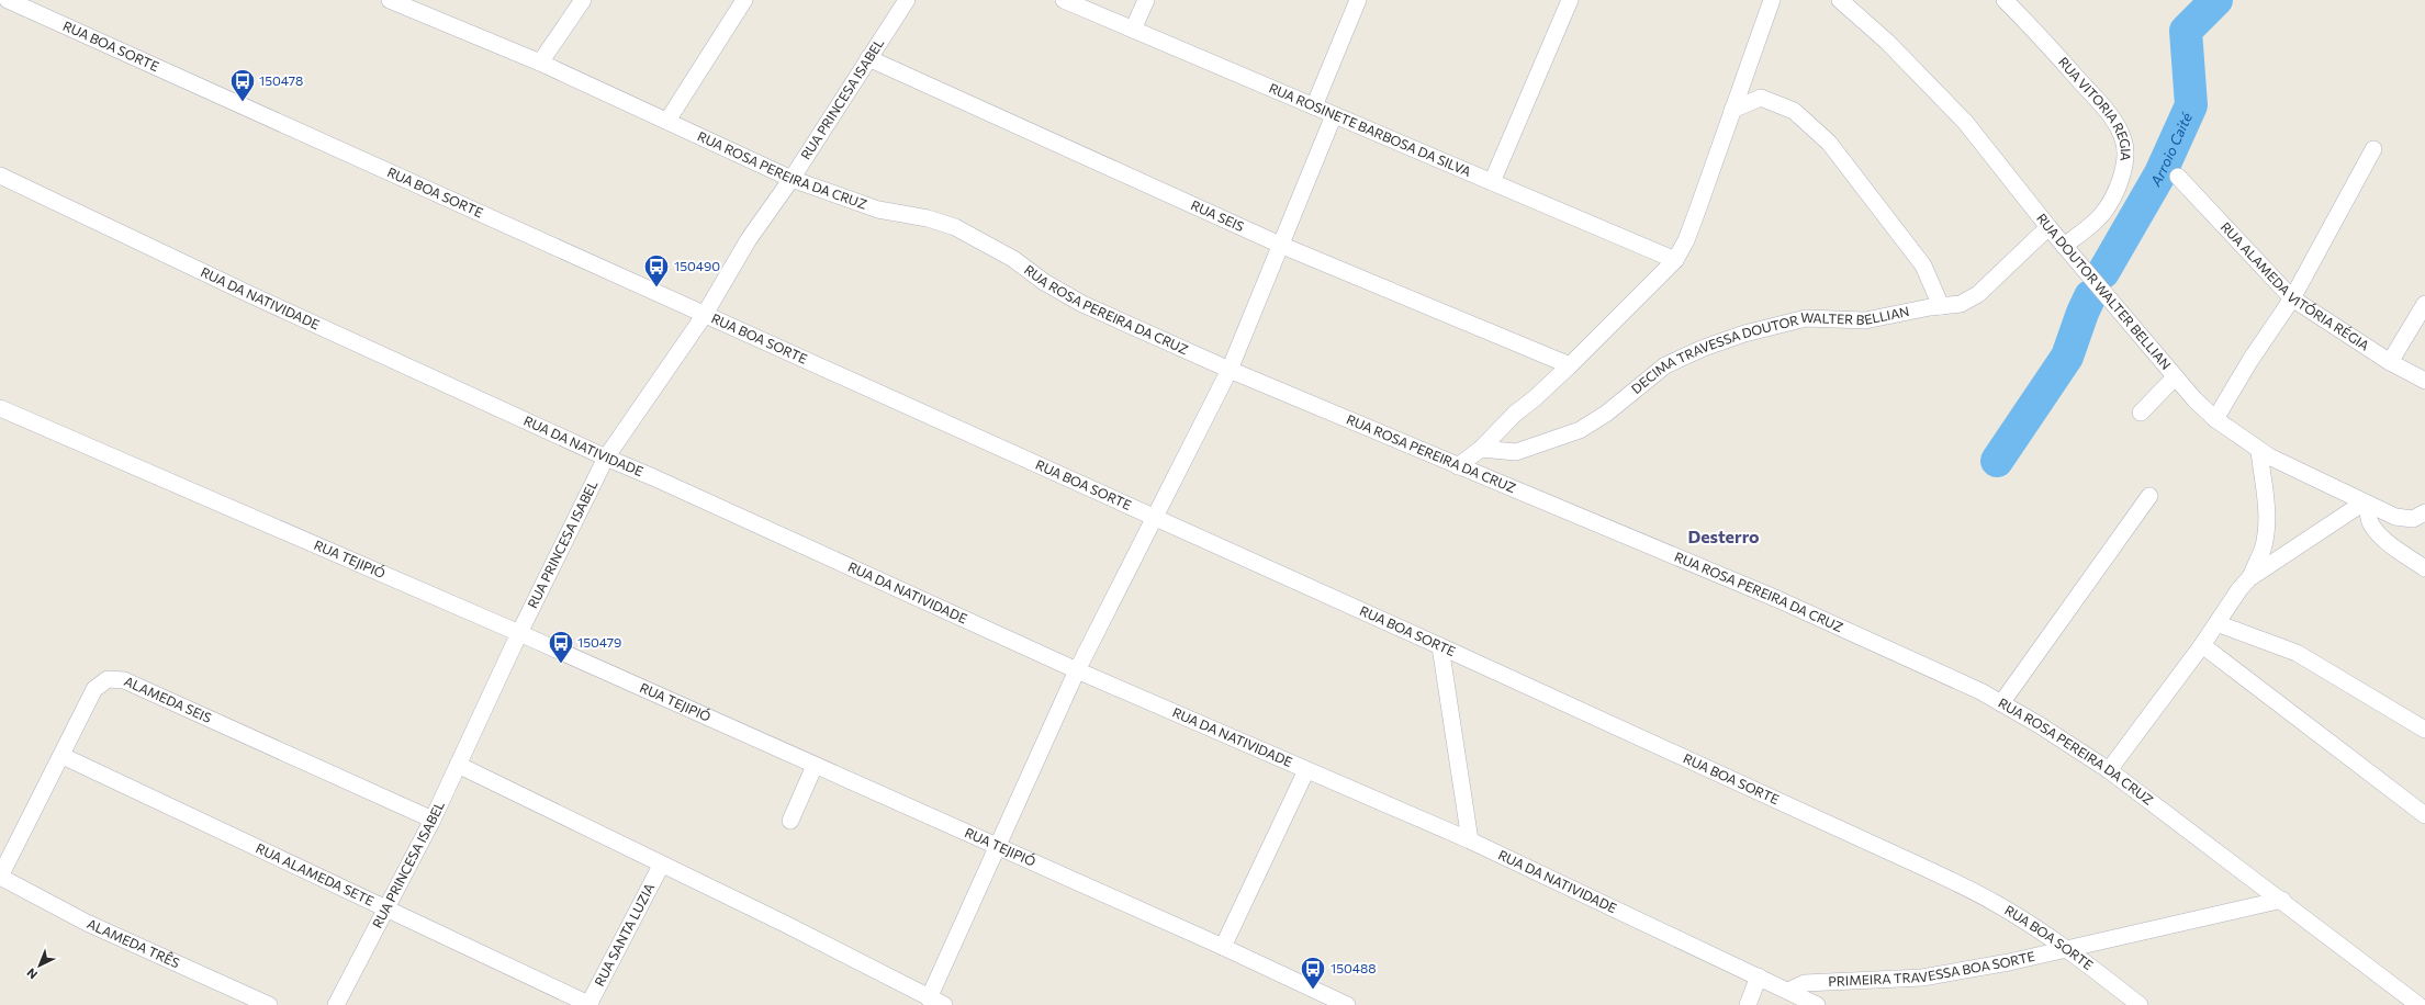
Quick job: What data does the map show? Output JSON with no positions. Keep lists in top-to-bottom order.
{
  "streets": {
    "street": [
      "RUA BOA SORTE",
      "RUA PRINCESA ISABEL",
      "RUA VITORIA REGIA",
      "RUA ROSINETE BARBOSA DA SILVA",
      "RUA ROSA PEREIRA DA CRUZ",
      "RUA SEIS",
      "RUA ALAMEDA VITÓRIA RÉGIA",
      "RUA DOUTOR WALTER BELLIAN",
      "RUA DA NATIVIDADE",
      "DECIMA TRAVESSA DOUTOR WALTER BELLIAN",
      "RUA TEJIPIÓ",
      "ALAMEDA SEIS",
      "RUA ALAMEDA SETE",
      "RUA SANTA LUZIA",
      "ALAMEDA TRÊS",
      "PRIMEIRA TRAVESSA BOA SORTE"
    ]
  },
  "crossings": [
    ["RUA BOA SORTE", "RUA PRINCESA ISABEL"],
    ["RUA BOA SORTE", "PRIMEIRA TRAVESSA BOA SORTE"],
    ["RUA PRINCESA ISABEL", "RUA ROSA PEREIRA DA CRUZ"],
    ["RUA PRINCESA ISABEL", "RUA SEIS"],
    ["RUA PRINCESA ISABEL", "RUA DA NATIVIDADE"],
    ["RUA PRINCESA ISABEL", "RUA TEJIPIÓ"],
    ["RUA PRINCESA ISABEL", "ALAMEDA SEIS"],
    ["RUA PRINCESA ISABEL", "RUA ALAMEDA SETE"],
    ["RUA VITORIA REGIA", "RUA DOUTOR WALTER BELLIAN"],
    ["RUA ROSA PEREIRA DA CRUZ", "PRIMEIRA TRAVESSA BOA SORTE"],
    ["RUA DOUTOR WALTER BELLIAN", "DECIMA TRAVESSA DOUTOR WALTER BELLIAN"],
    ["RUA DA NATIVIDADE", "PRIMEIRA TRAVESSA BOA SORTE"],
    ["ALAMEDA SEIS", "RUA ALAMEDA SETE"],
    ["ALAMEDA SEIS", "ALAMEDA TRÊS"],
    ["RUA ALAMEDA SETE", "RUA SANTA LUZIA"]
  ],
  "districts": ["Desterro"],
  "water": ["Arroio Caité"],
  "places": {
    "bus stop": [
      "150478",
      "150490",
      "150479",
      "150488"
    ]
  },
  "north": "bottom left"
}
